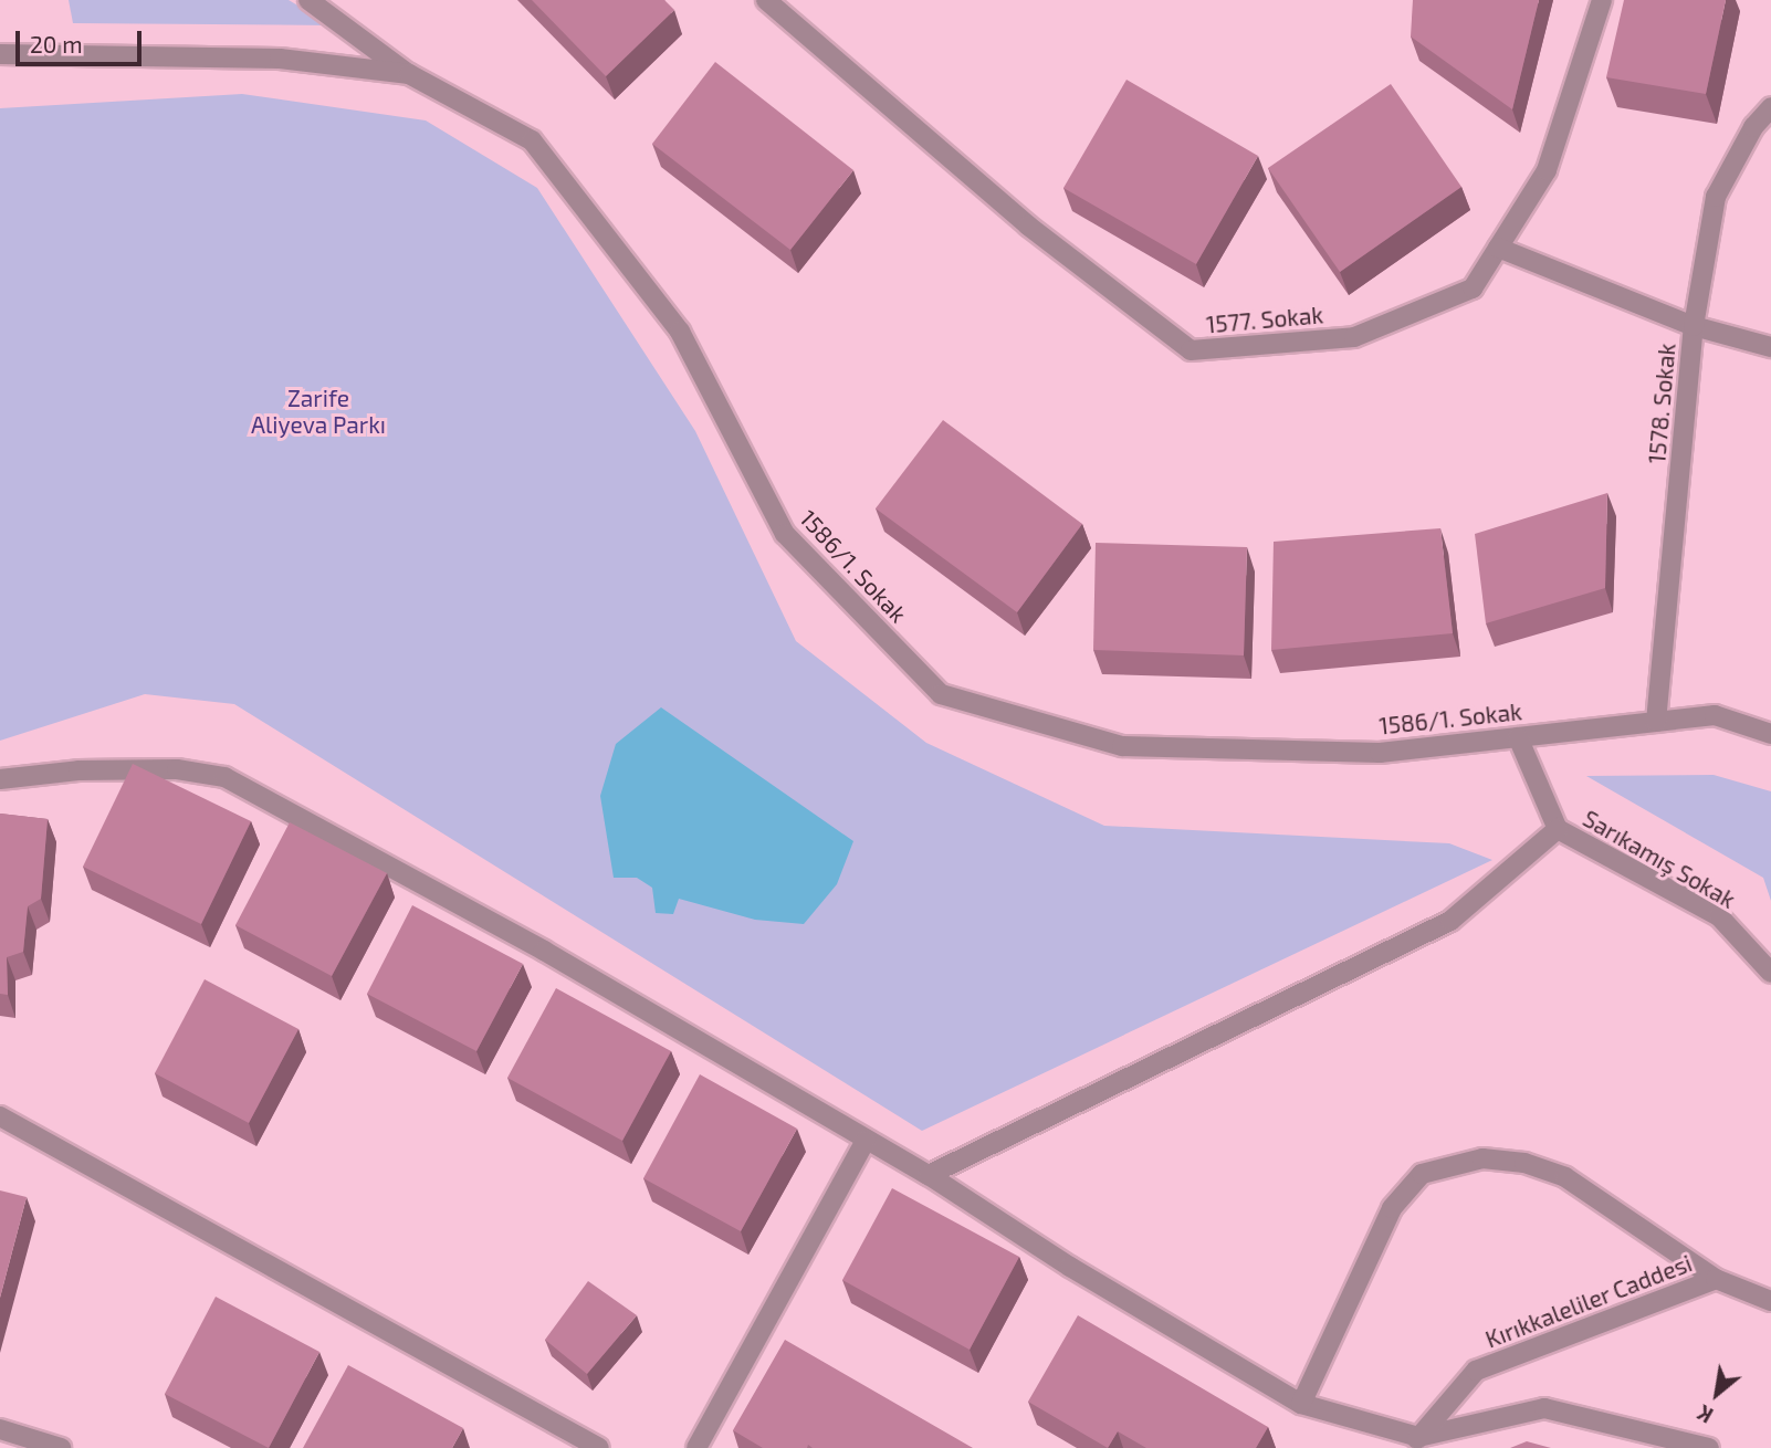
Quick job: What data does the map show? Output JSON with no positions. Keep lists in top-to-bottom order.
{
  "streets": {
    "street": [
      "1577. Sokak",
      "1578. Sokak",
      "1586/1. Sokak",
      "Sarıkamış Sokak",
      "Kırıkkaleliler Caddesi"
    ]
  },
  "crossings": [
    ["1578. Sokak", "1586/1. Sokak"],
    ["1586/1. Sokak", "Sarıkamış Sokak"]
  ],
  "parks": ["Zarife Aliyeva Parkı"],
  "scale_bar": "20 m",
  "north": "bottom left"
}
